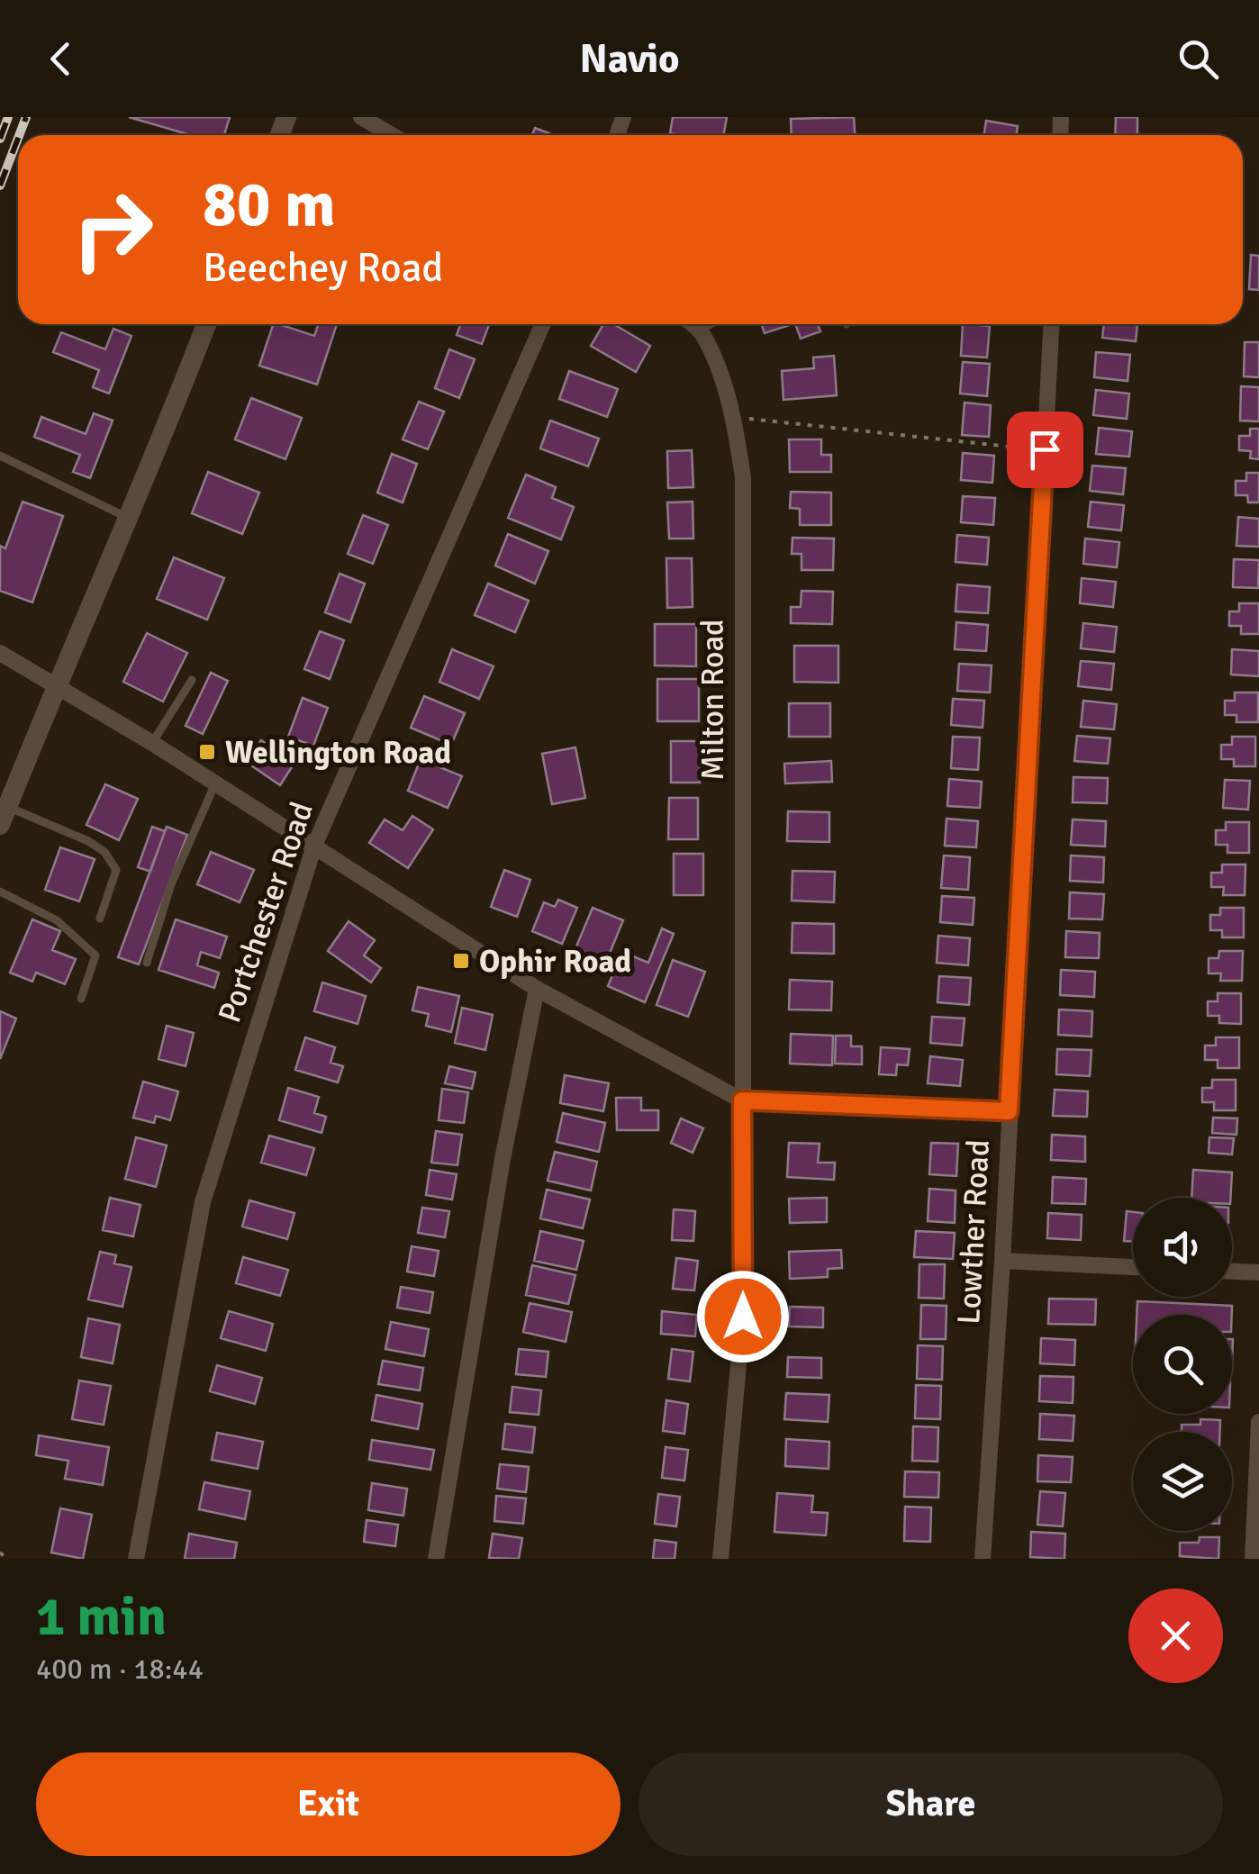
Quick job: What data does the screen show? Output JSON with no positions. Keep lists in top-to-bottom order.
{
  "streets": {
    "street": ["Milton Road", "Portchester Road", "Lowther Road"]
  },
  "places": {
    "transit": ["Wellington Road", "Ophir Road"]
  },
  "page": {
    "header": "Navio",
    "turn": ["80 m", "Beechey Road"],
    "heading": ["1 min", "400 m · 18:44"],
    "buttons": ["Exit", "Share"]
  }
}
